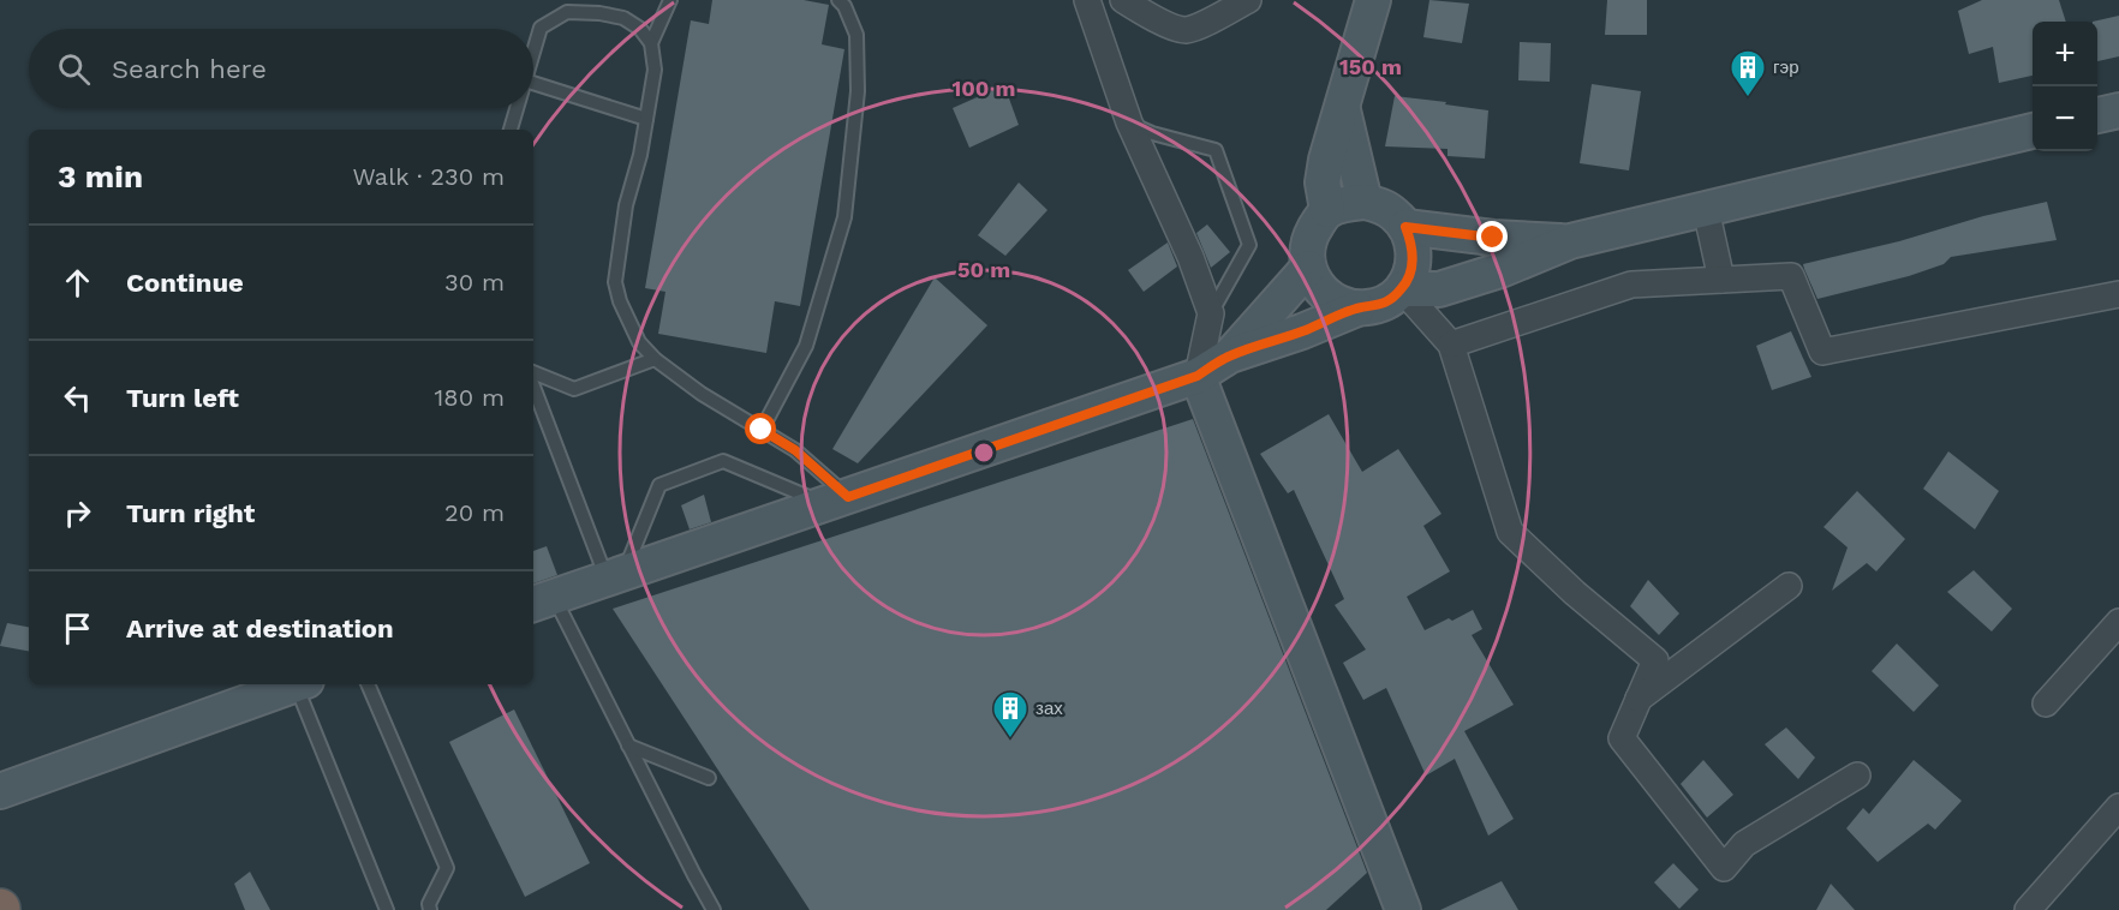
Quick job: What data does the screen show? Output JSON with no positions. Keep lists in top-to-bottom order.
{
  "places": {
    "building": ["гэр", "зах"]
  },
  "page": {
    "map_buttons": ["+", "−"],
    "search": "Search here",
    "heading": ["3 min", "Walk · 230 m"],
    "list": [
      ["Continue", "30 m"],
      ["Turn left", "180 m"],
      ["Turn right", "20 m"],
      "Arrive at destination"
    ]
  },
  "rings": ["150 m", "100 m", "50 m"]
}
